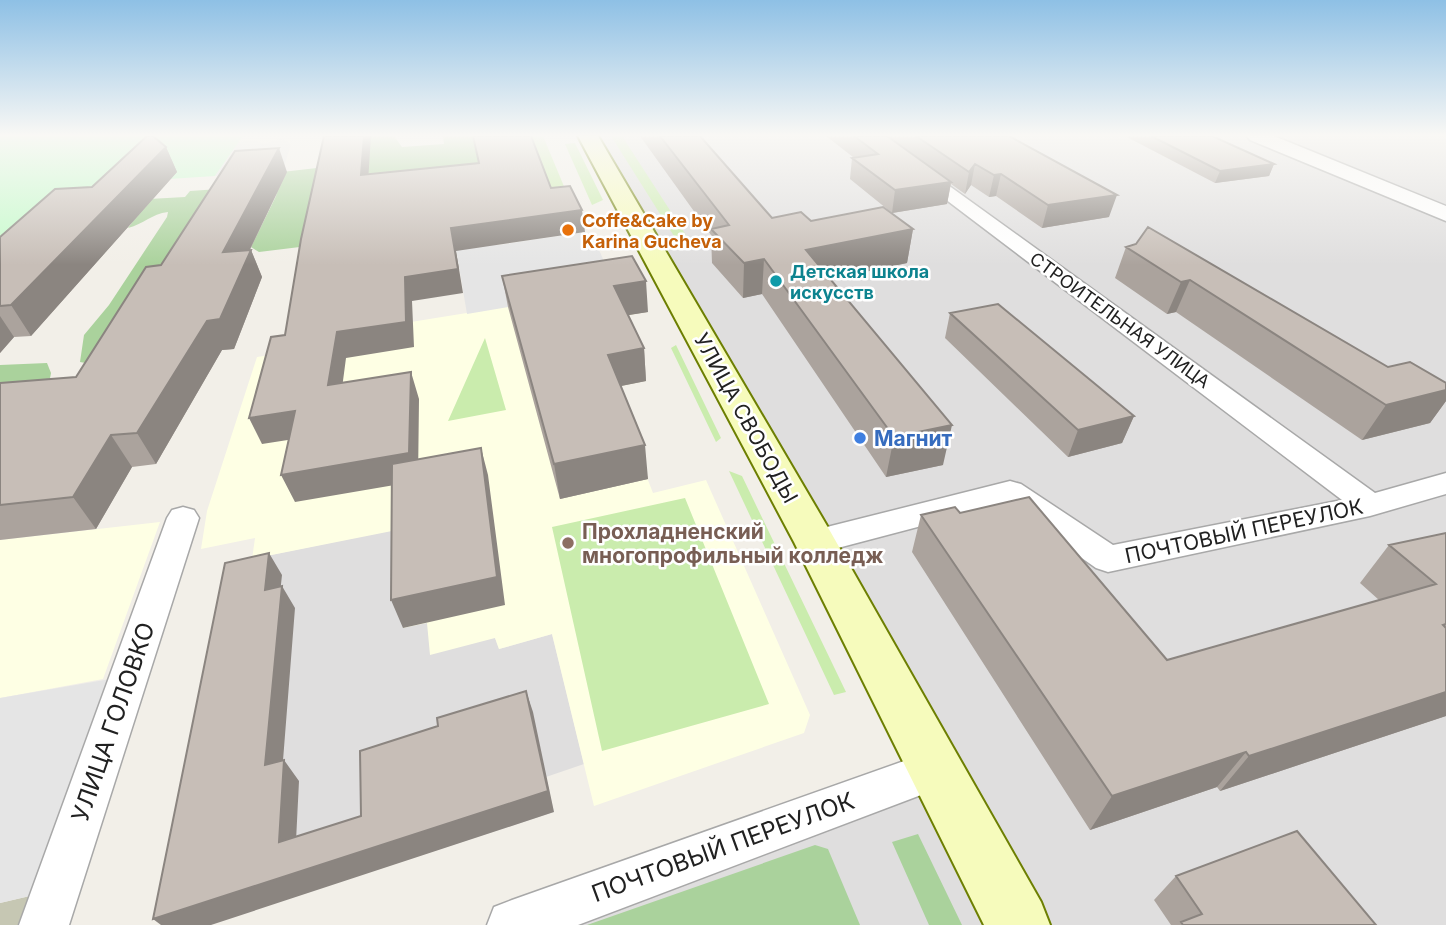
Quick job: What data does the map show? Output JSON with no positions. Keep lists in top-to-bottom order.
{
  "streets": {
    "main road": ["УЛИЦА СВОБОДЫ"],
    "street": ["СТРОИТЕЛЬНАЯ УЛИЦА", "ПОЧТОВЫЙ ПЕРЕУЛОК", "УЛИЦА ГОЛОВКО"]
  },
  "crossings": [
    ["СТРОИТЕЛЬНАЯ УЛИЦА", "ПОЧТОВЫЙ ПЕРЕУЛОК"],
    ["УЛИЦА СВОБОДЫ", "ПОЧТОВЫЙ ПЕРЕУЛОК"]
  ],
  "places": [
    "Coffe&Cake by Karina Gucheva",
    "Детская школа искусств",
    "Магнит",
    "Прохладненский многопрофильный колледж"
  ]
}
